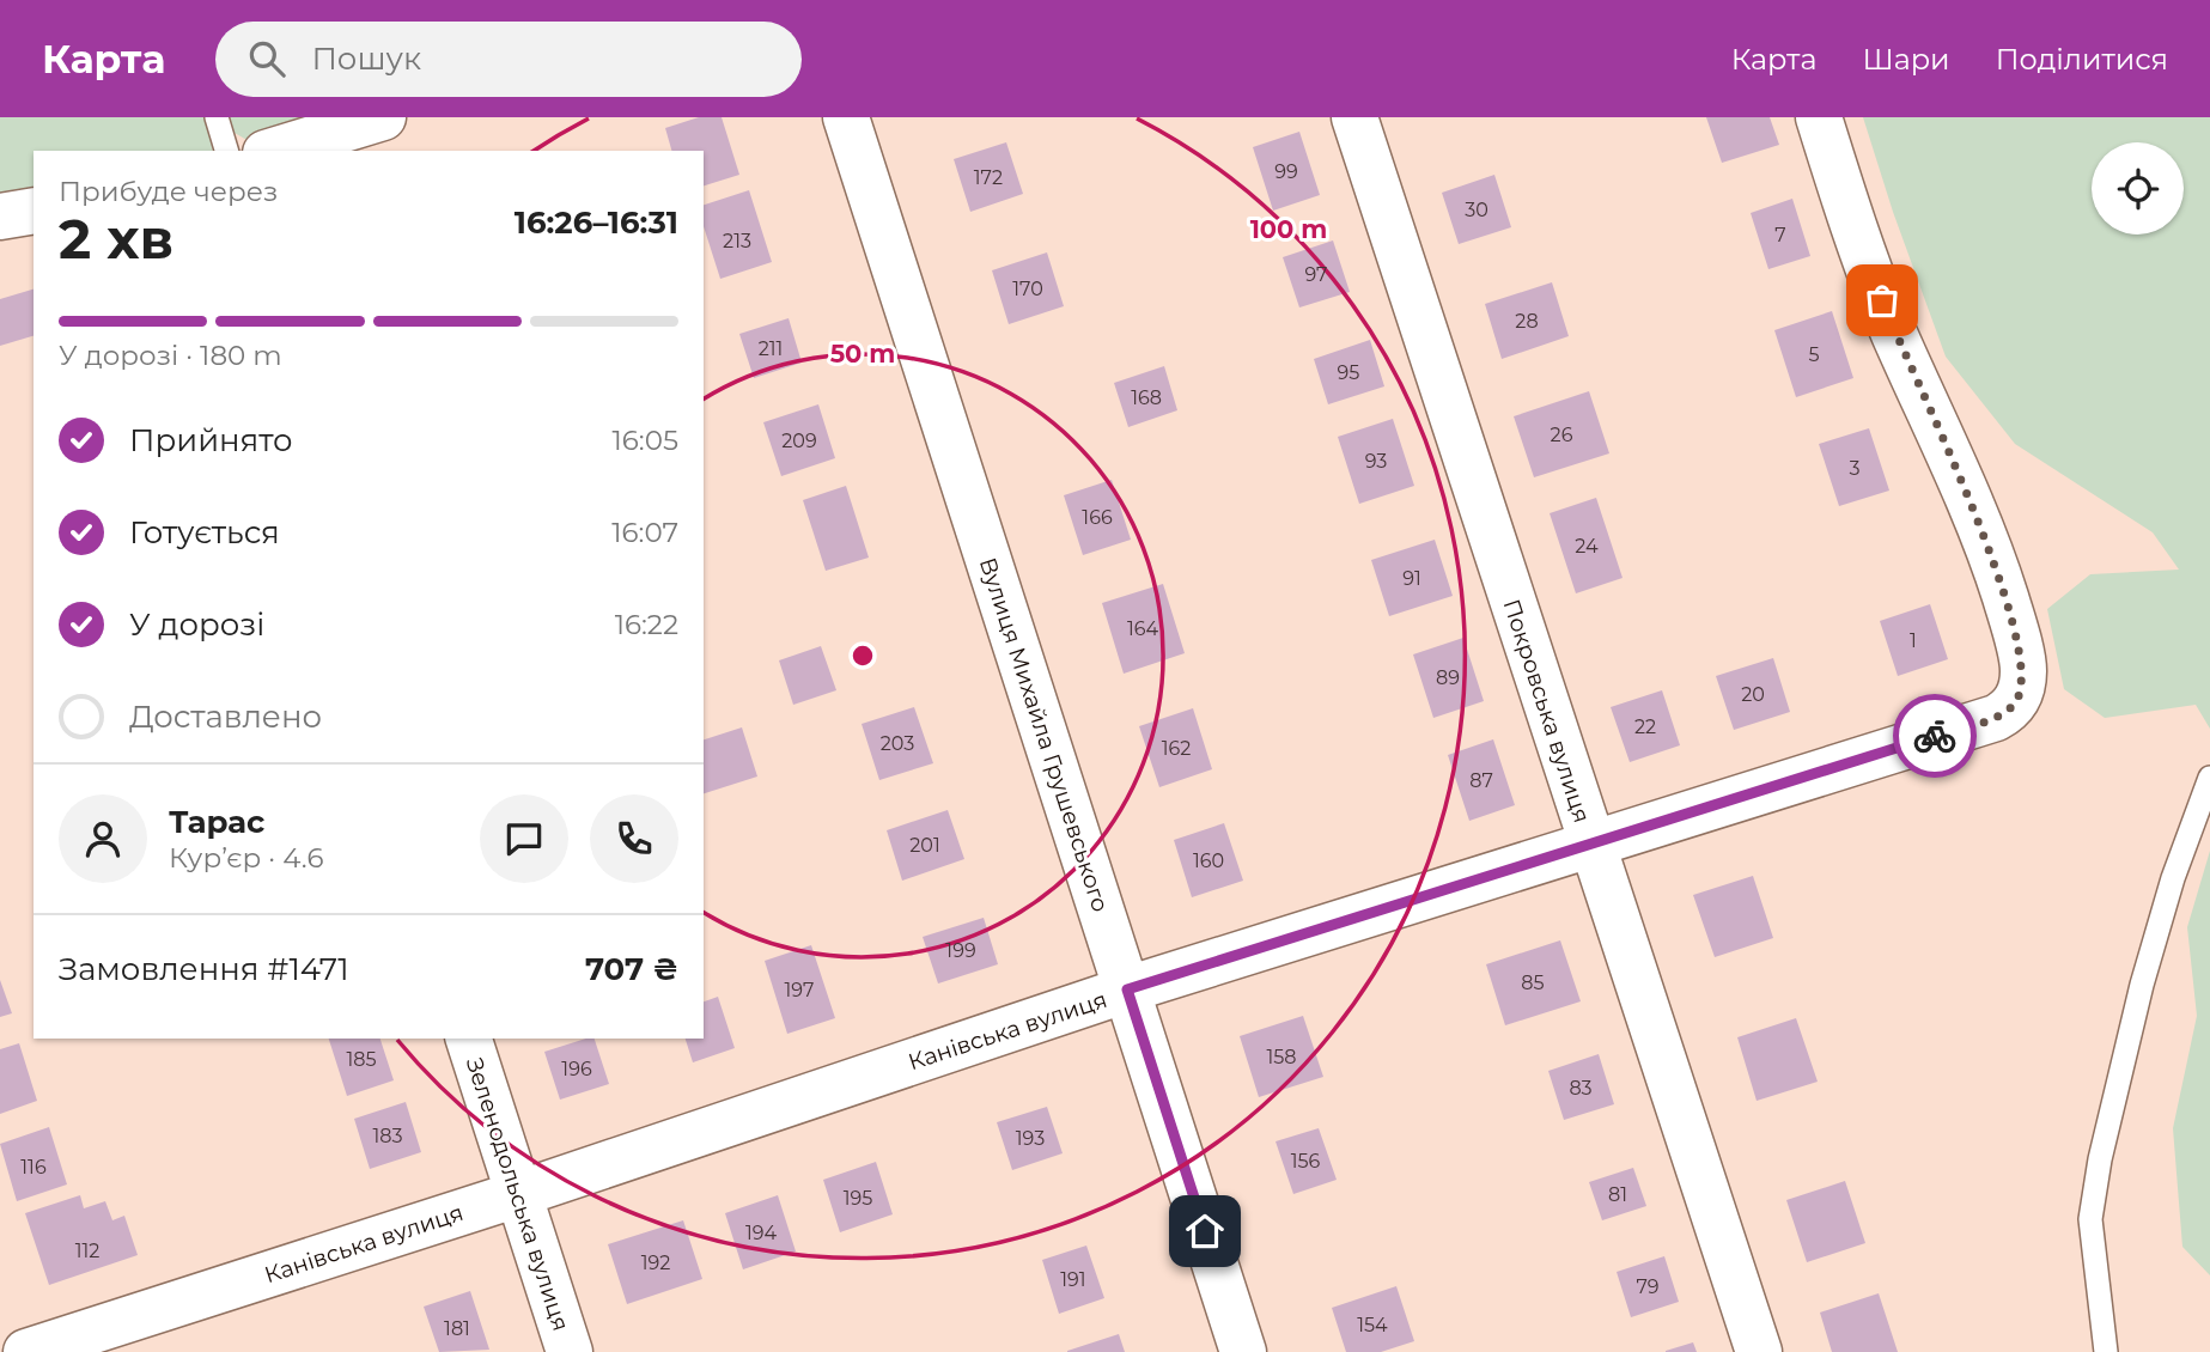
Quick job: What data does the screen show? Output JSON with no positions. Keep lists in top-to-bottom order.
{
  "streets": {
    "street": [
      "Покровська вулиця",
      "Вулиця Михайла Грушевського",
      "Канівська вулиця",
      "Зеленодольська вулиця"
    ]
  },
  "crossings": [
    ["Покровська вулиця", "Канівська вулиця"],
    ["Вулиця Михайла Грушевського", "Канівська вулиця"],
    ["Канівська вулиця", "Зеленодольська вулиця"]
  ],
  "house_numbers": [
    "99",
    "172",
    "30",
    "7",
    "213",
    "97",
    "170",
    "28",
    "211",
    "5",
    "95",
    "168",
    "26",
    "209",
    "93",
    "3",
    "166",
    "24",
    "91",
    "164",
    "1",
    "89",
    "20",
    "22",
    "203",
    "162",
    "87",
    "201",
    "160",
    "199",
    "85",
    "197",
    "158",
    "185",
    "196",
    "83",
    "183",
    "193",
    "156",
    "116",
    "81",
    "195",
    "194",
    "112",
    "192",
    "191",
    "79",
    "154",
    "181"
  ],
  "page": {
    "header": "Карта",
    "search": "Пошук",
    "nav": ["Карта", "Шари", "Поділитися"],
    "heading": ["2 хв", "Прибуде через", "16:26–16:31"],
    "panel": [
      "Тарас",
      "Кур’єр · 4.6",
      "Замовлення #1471",
      "707 ₴"
    ],
    "bar": "У дорозі · 180 m",
    "list": [
      ["Прийнято", "16:05"],
      ["Готується", "16:07"],
      ["У дорозі", "16:22"],
      "Доставлено"
    ]
  },
  "rings": ["100 m", "50 m"]
}
